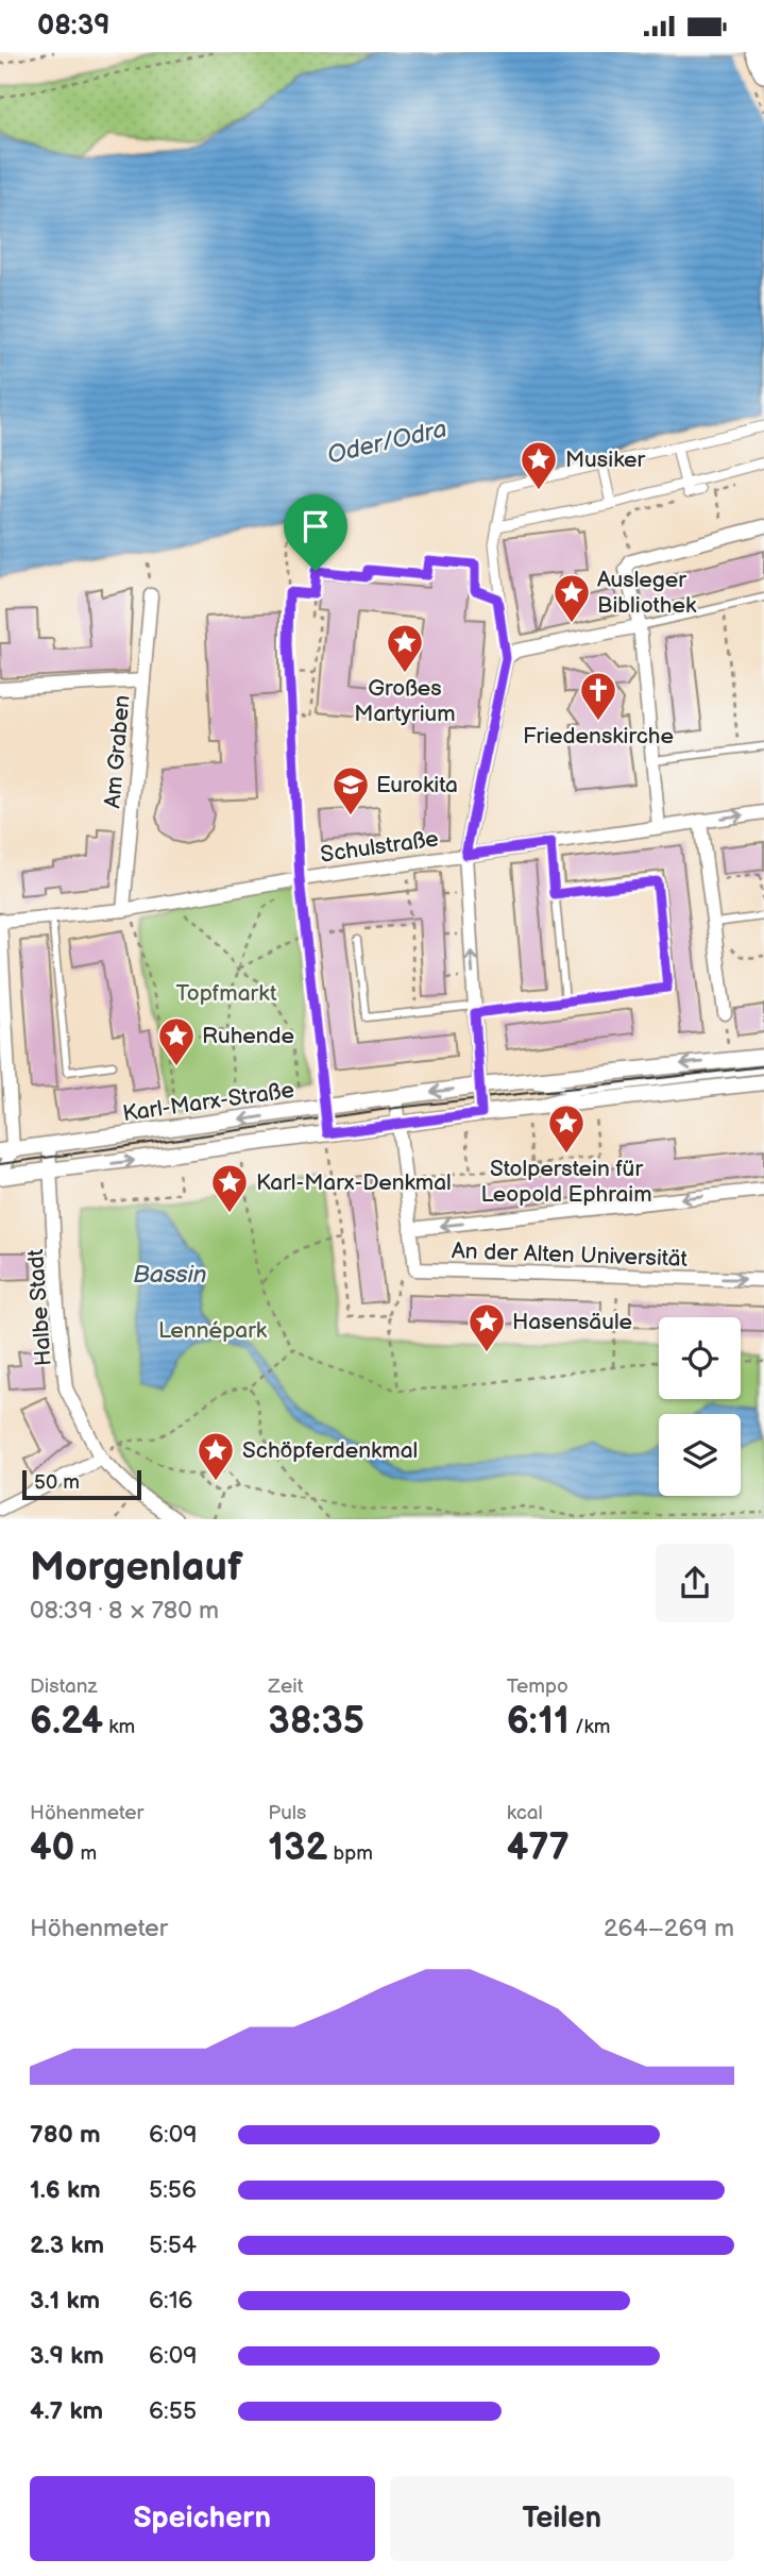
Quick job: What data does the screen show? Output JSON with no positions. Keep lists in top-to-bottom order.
{
  "streets": {
    "street": [
      "Am Graben",
      "Schulstraße",
      "Karl-Marx-Straße",
      "An der Alten Universität",
      "Halbe Stadt"
    ]
  },
  "crossings": [
    ["Am Graben", "Schulstraße"],
    ["Karl-Marx-Straße", "An der Alten Universität"],
    ["Karl-Marx-Straße", "Halbe Stadt"]
  ],
  "water": ["Oder/Odra", "Bassin"],
  "parks": ["Topfmarkt", "Lennépark"],
  "places": {
    "place": [
      "Musiker",
      "Ausleger Bibliothek",
      "Großes Martyrium",
      "Ruhende",
      "Stolperstein für Leopold Ephraim",
      "Karl-Marx-Denkmal",
      "Hasensäule",
      "Schöpferdenkmal"
    ],
    "church": ["Friedenskirche"],
    "school or university": ["Eurokita"]
  },
  "scale_bar": "50 m",
  "page": {
    "status": "08:39",
    "scale": "50 m",
    "heading": ["Morgenlauf", "08:39 · 8 × 780 m"],
    "stats": [
      ["Distanz", "6.24 km"],
      ["Zeit", "38:35"],
      ["Tempo", "6:11 /km"],
      ["Höhenmeter", "40 m"],
      ["Puls", "132 bpm"],
      ["kcal", "477"]
    ],
    "chart": ["Höhenmeter", "264–269 m"],
    "list": [
      {
        "name": "780 m",
        "note": "6:09"
      },
      {
        "name": "1.6 km",
        "note": "5:56"
      },
      {
        "name": "2.3 km",
        "note": "5:54"
      },
      {
        "name": "3.1 km",
        "note": "6:16"
      },
      {
        "name": "3.9 km",
        "note": "6:09"
      },
      {
        "name": "4.7 km",
        "note": "6:55"
      }
    ],
    "buttons": ["Speichern", "Teilen"]
  }
}
